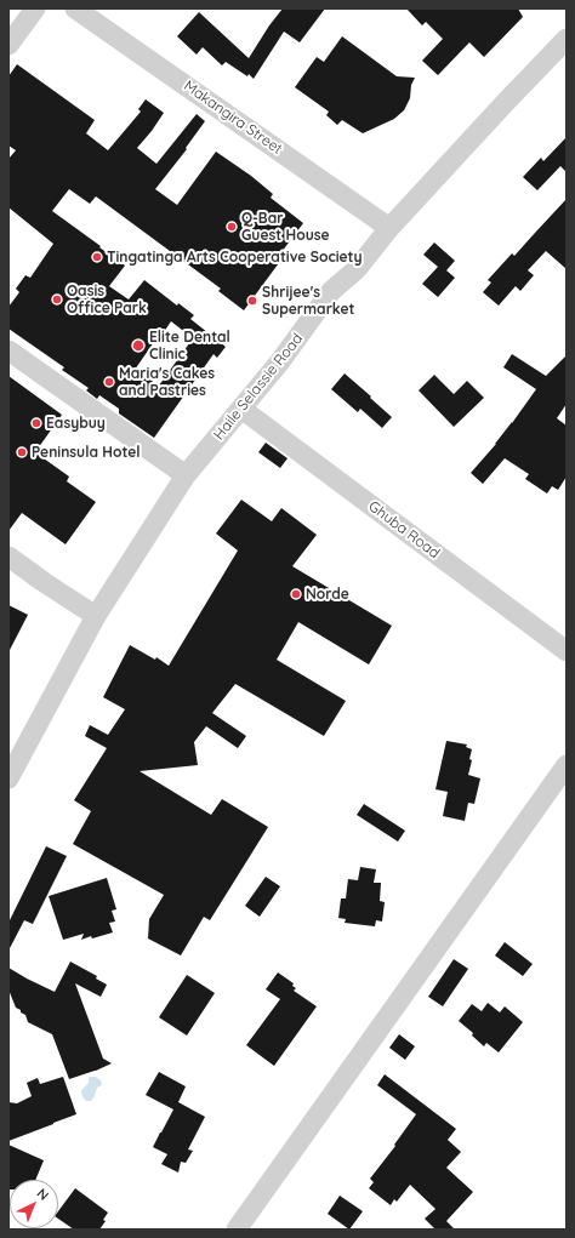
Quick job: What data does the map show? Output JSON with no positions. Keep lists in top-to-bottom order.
{
  "streets": {
    "street": ["Makangira Street", "Haile Selassie Road", "Ghuba Road"]
  },
  "crossings": [
    ["Makangira Street", "Haile Selassie Road"],
    ["Haile Selassie Road", "Ghuba Road"]
  ],
  "places": [
    "Q-Bar Guest House",
    "Tingatinga Arts Cooperative Society",
    "Oasis Office Park",
    "Shrijee's Supermarket",
    "Elite Dental Clinic",
    "Maria's Cakes and Pastries",
    "Easybuy",
    "Peninsula Hotel",
    "Norde"
  ],
  "north": "top right"
}
